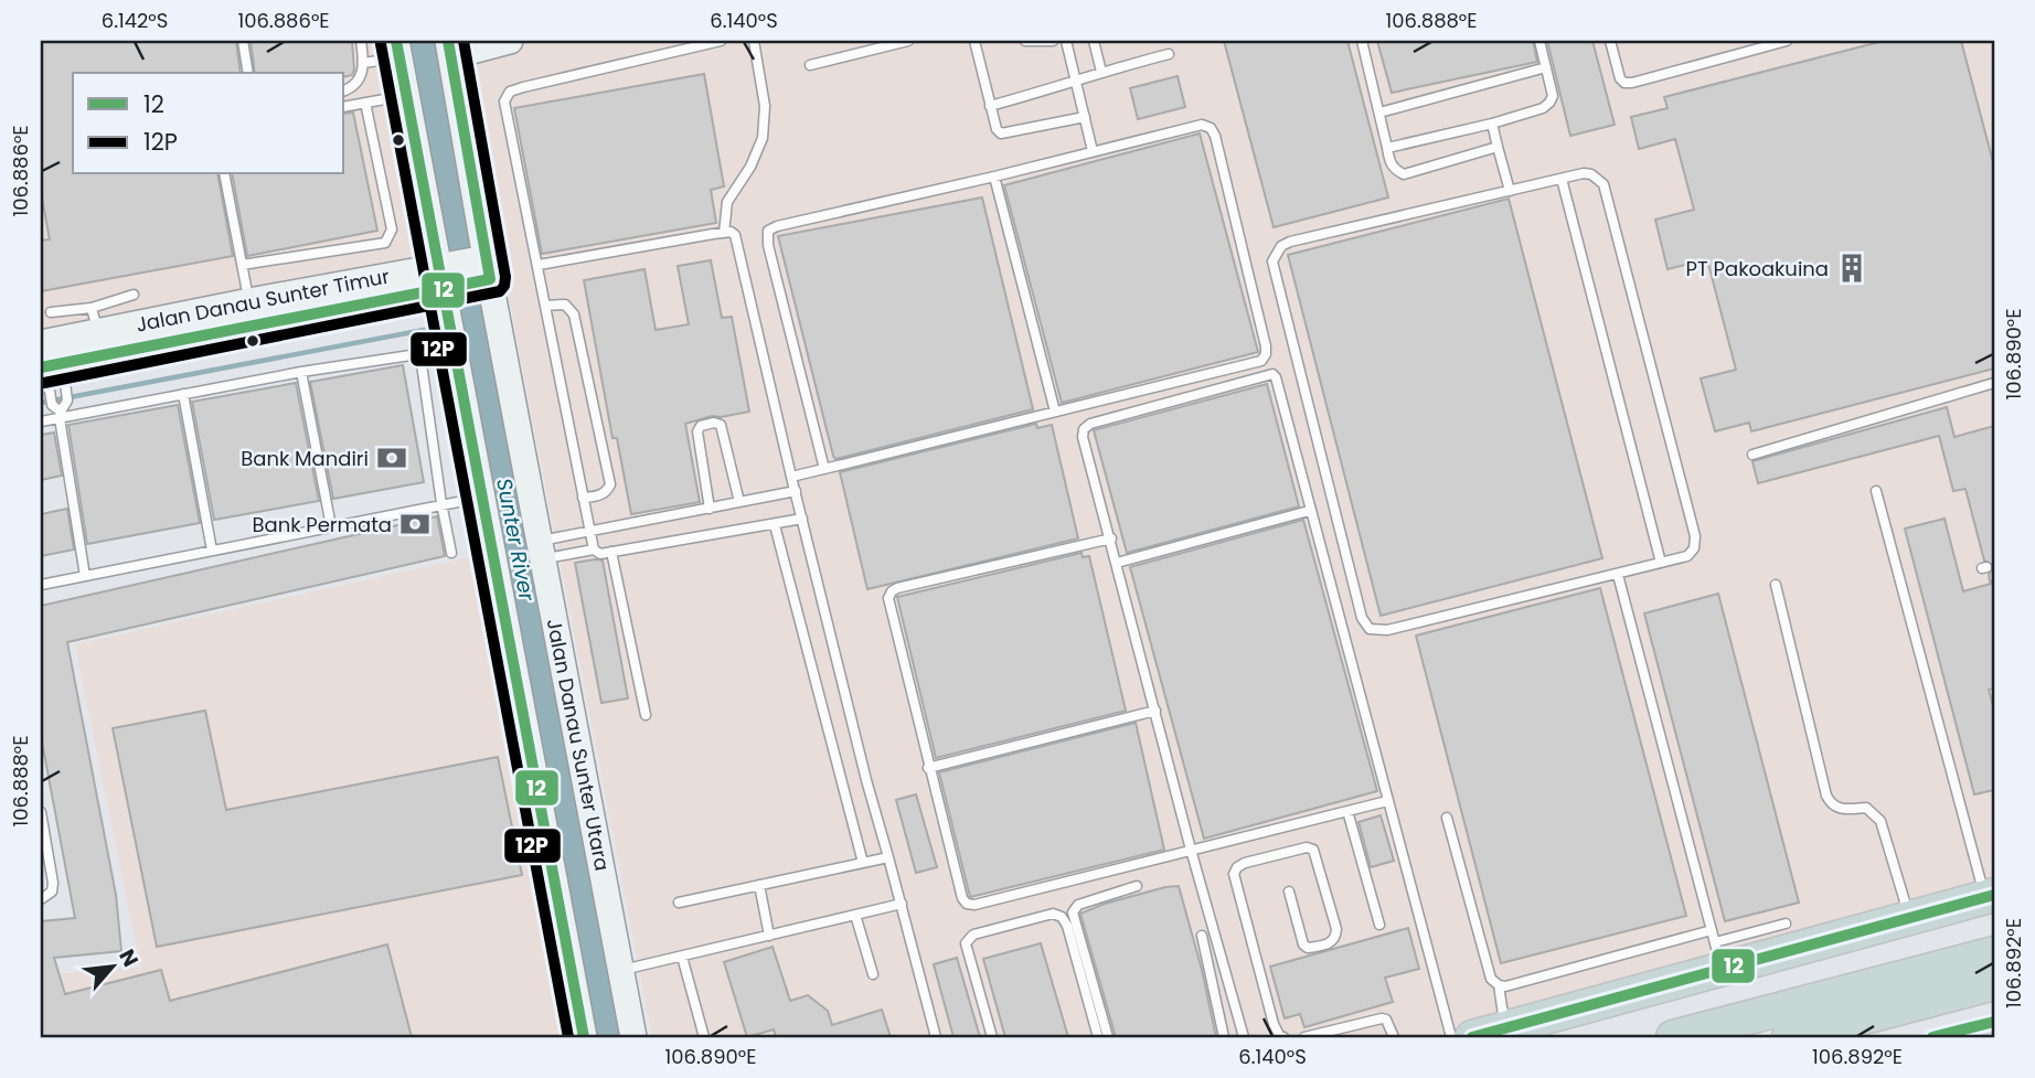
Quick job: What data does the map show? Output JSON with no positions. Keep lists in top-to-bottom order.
{
  "streets": {
    "main road": ["Jalan Danau Sunter Timur", "Jalan Danau Sunter Utara"]
  },
  "crossings": [
    ["Jalan Danau Sunter Timur", "Jalan Danau Sunter Utara"]
  ],
  "water": ["Sunter River"],
  "places": {
    "building": ["PT Pakoakuina"],
    "bank": ["Bank Mandiri", "Bank Permata"]
  },
  "lines": ["transit line 12", "transit line 12P"],
  "legend": ["12", "12P"],
  "north": "top right",
  "coordinates": [
    "6.142°S",
    "106.886°E",
    "6.140°S",
    "106.888°E",
    "106.890°E",
    "106.892°E"
  ]
}
